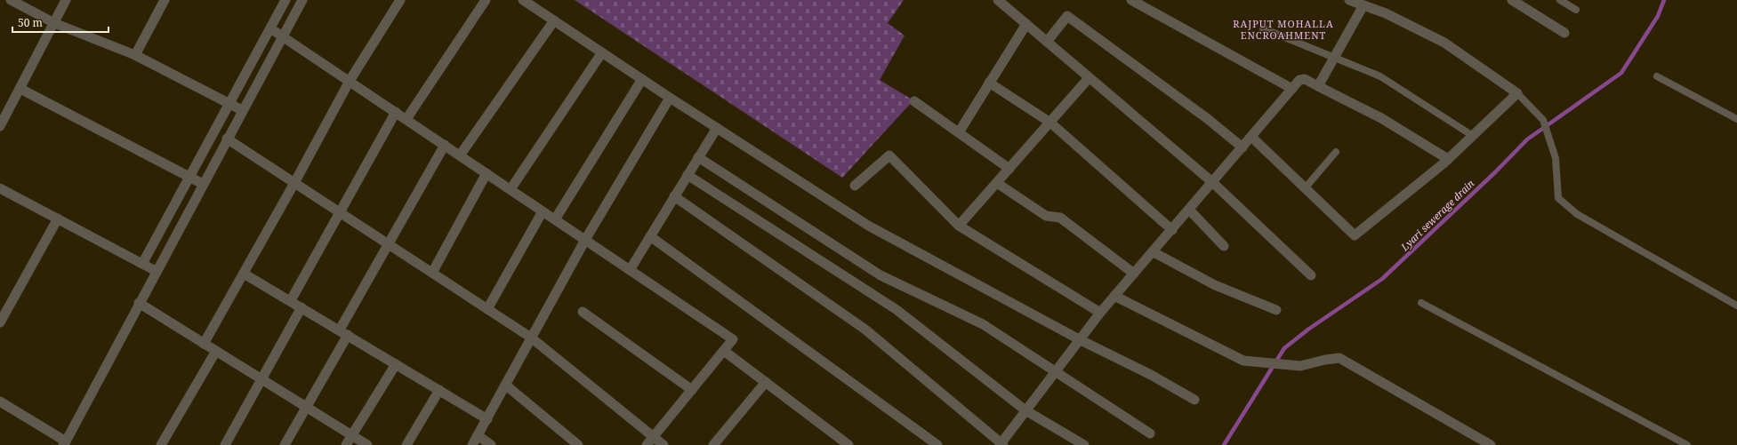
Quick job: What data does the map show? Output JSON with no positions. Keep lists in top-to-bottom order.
{
  "districts": ["RAJPUT MOHALLA ENCROAHMENT"],
  "water": ["Lyari sewerage drain"],
  "scale_bar": "50 m"
}
